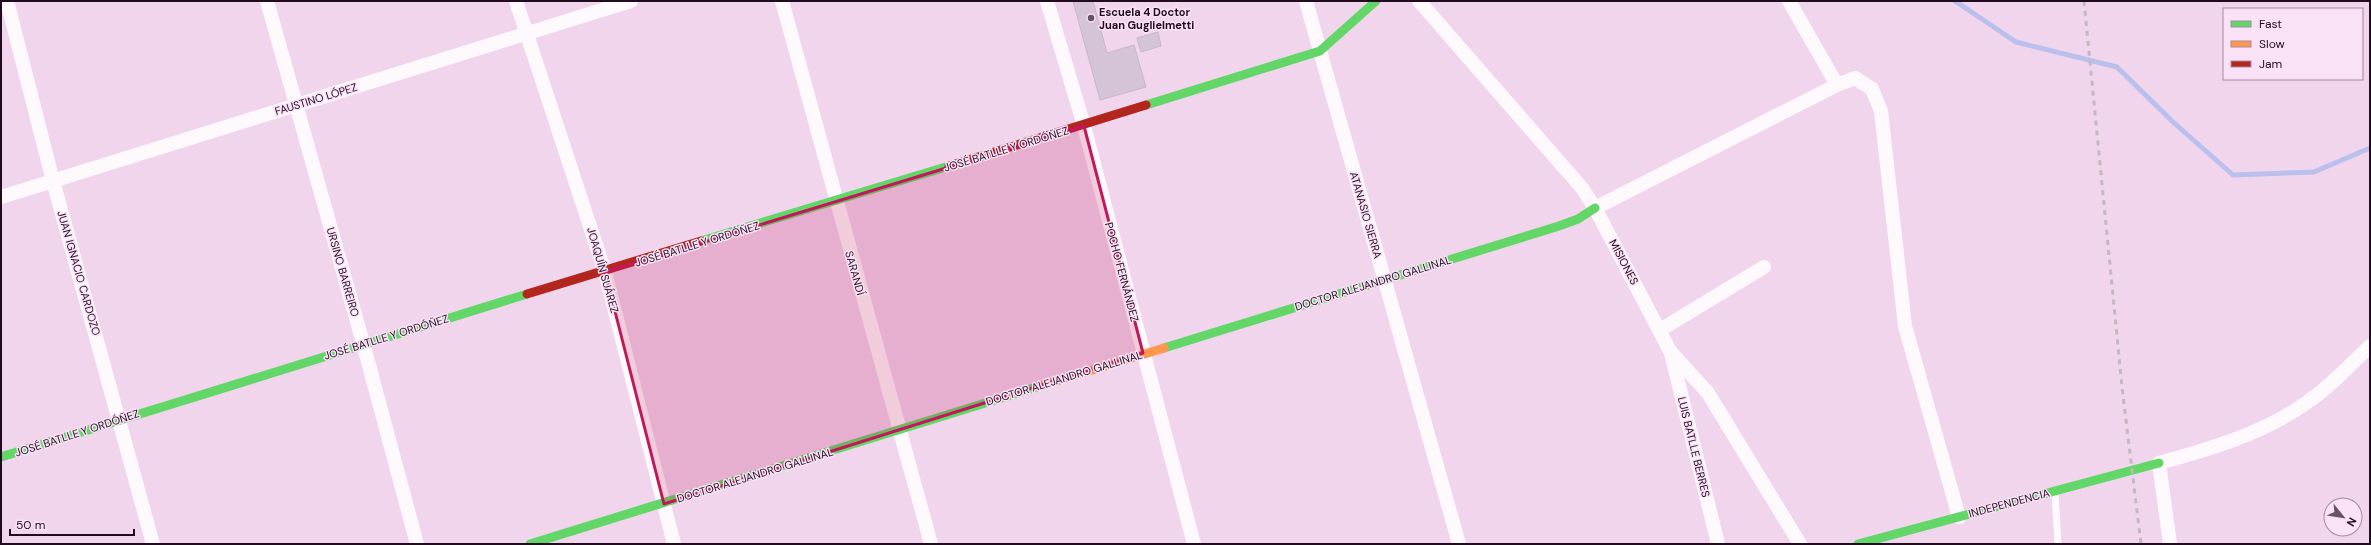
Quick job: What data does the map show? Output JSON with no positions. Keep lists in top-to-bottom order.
{
  "streets": {
    "street": [
      "FAUSTINO LÓPEZ",
      "JOSÉ BATLLE Y ORDÓÑEZ",
      "ATANASIO SIERRA",
      "MISIONES",
      "JOAQUÍN SUÁREZ",
      "URSINO BARREIRO",
      "POCHO FERNÁNDEZ",
      "JUAN IGNACIO CARDOZO",
      "SARANDÍ",
      "DOCTOR ALEJANDRO GALLINAL",
      "LUIS BATLLE BERRES",
      "INDEPENDENCIA"
    ]
  },
  "crossings": [
    ["FAUSTINO LÓPEZ", "JOAQUÍN SUÁREZ"],
    ["FAUSTINO LÓPEZ", "URSINO BARREIRO"],
    ["FAUSTINO LÓPEZ", "JUAN IGNACIO CARDOZO"],
    ["JOSÉ BATLLE Y ORDÓÑEZ", "ATANASIO SIERRA"],
    ["JOSÉ BATLLE Y ORDÓÑEZ", "JOAQUÍN SUÁREZ"],
    ["JOSÉ BATLLE Y ORDÓÑEZ", "URSINO BARREIRO"],
    ["JOSÉ BATLLE Y ORDÓÑEZ", "POCHO FERNÁNDEZ"],
    ["JOSÉ BATLLE Y ORDÓÑEZ", "JUAN IGNACIO CARDOZO"],
    ["JOSÉ BATLLE Y ORDÓÑEZ", "SARANDÍ"],
    ["ATANASIO SIERRA", "DOCTOR ALEJANDRO GALLINAL"],
    ["MISIONES", "DOCTOR ALEJANDRO GALLINAL"],
    ["MISIONES", "LUIS BATLLE BERRES"],
    ["JOAQUÍN SUÁREZ", "DOCTOR ALEJANDRO GALLINAL"],
    ["POCHO FERNÁNDEZ", "DOCTOR ALEJANDRO GALLINAL"],
    ["SARANDÍ", "DOCTOR ALEJANDRO GALLINAL"]
  ],
  "places": ["Escuela 4 Doctor Juan Guglielmetti"],
  "legend": ["Fast", "Slow", "Jam"],
  "scale_bar": "50 m",
  "north": "bottom right"
}
